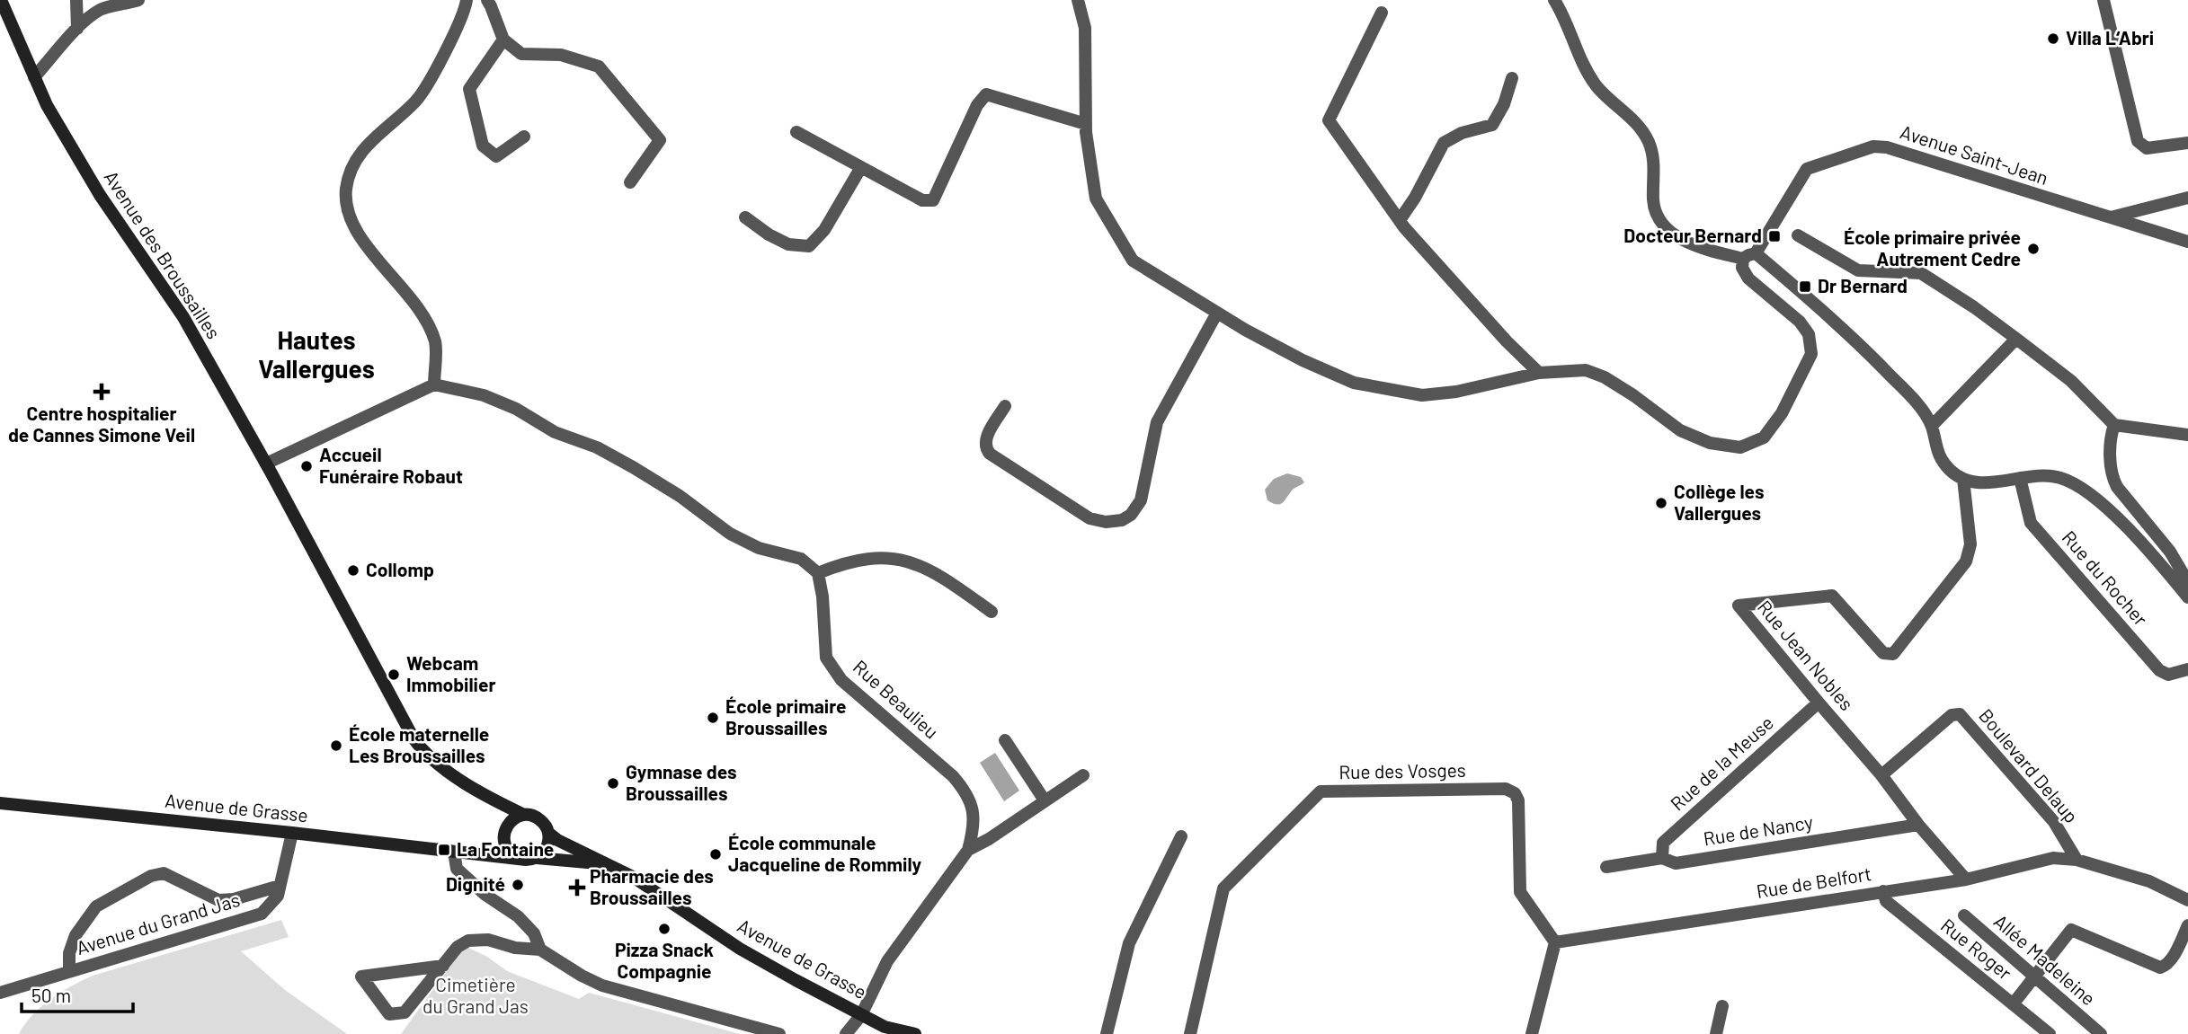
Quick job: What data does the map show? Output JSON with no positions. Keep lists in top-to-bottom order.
{
  "streets": {
    "street": [
      "Avenue Saint-Jean",
      "Avenue des Broussailles",
      "Rue du Rocher",
      "Rue Jean Nobles",
      "Rue Beaulieu",
      "Rue de la Meuse",
      "Boulevard Delaup",
      "Rue des Vosges",
      "Avenue de Grasse",
      "Rue de Nancy",
      "Rue de Belfort",
      "Avenue du Grand Jas",
      "Rue Roger",
      "Allée Madeleine"
    ]
  },
  "crossings": [
    ["Avenue des Broussailles", "Avenue de Grasse"],
    ["Rue Jean Nobles", "Rue de la Meuse"],
    ["Rue Jean Nobles", "Boulevard Delaup"],
    ["Rue Jean Nobles", "Rue de Nancy"],
    ["Rue Jean Nobles", "Rue de Belfort"],
    ["Rue Beaulieu", "Avenue de Grasse"],
    ["Rue de la Meuse", "Rue de Nancy"],
    ["Boulevard Delaup", "Rue de Belfort"],
    ["Rue des Vosges", "Rue de Belfort"],
    ["Avenue de Grasse", "Avenue du Grand Jas"],
    ["Rue de Belfort", "Rue Roger"]
  ],
  "districts": ["Hautes Vallergues"],
  "parks": ["Cimetière du Grand Jas"],
  "places": {
    "other": [
      "Villa L‘Abri",
      "École primaire privée Autrement Cedre",
      "Accueil Funéraire Robaut",
      "Collège les Vallergues",
      "Collomp",
      "Webcam Immobilier",
      "École primaire Broussailles",
      "École maternelle Les Broussailles",
      "Gymnase des Broussailles",
      "École communale Jacqueline de Rommily",
      "Dignité",
      "Pizza Snack Compagnie"
    ],
    "transit": ["Docteur Bernard", "Dr Bernard", "La Fontaine"],
    "health": ["Centre hospitalier de Cannes Simone Veil", "Pharmacie des Broussailles"]
  },
  "scale_bar": "50 m"
}
